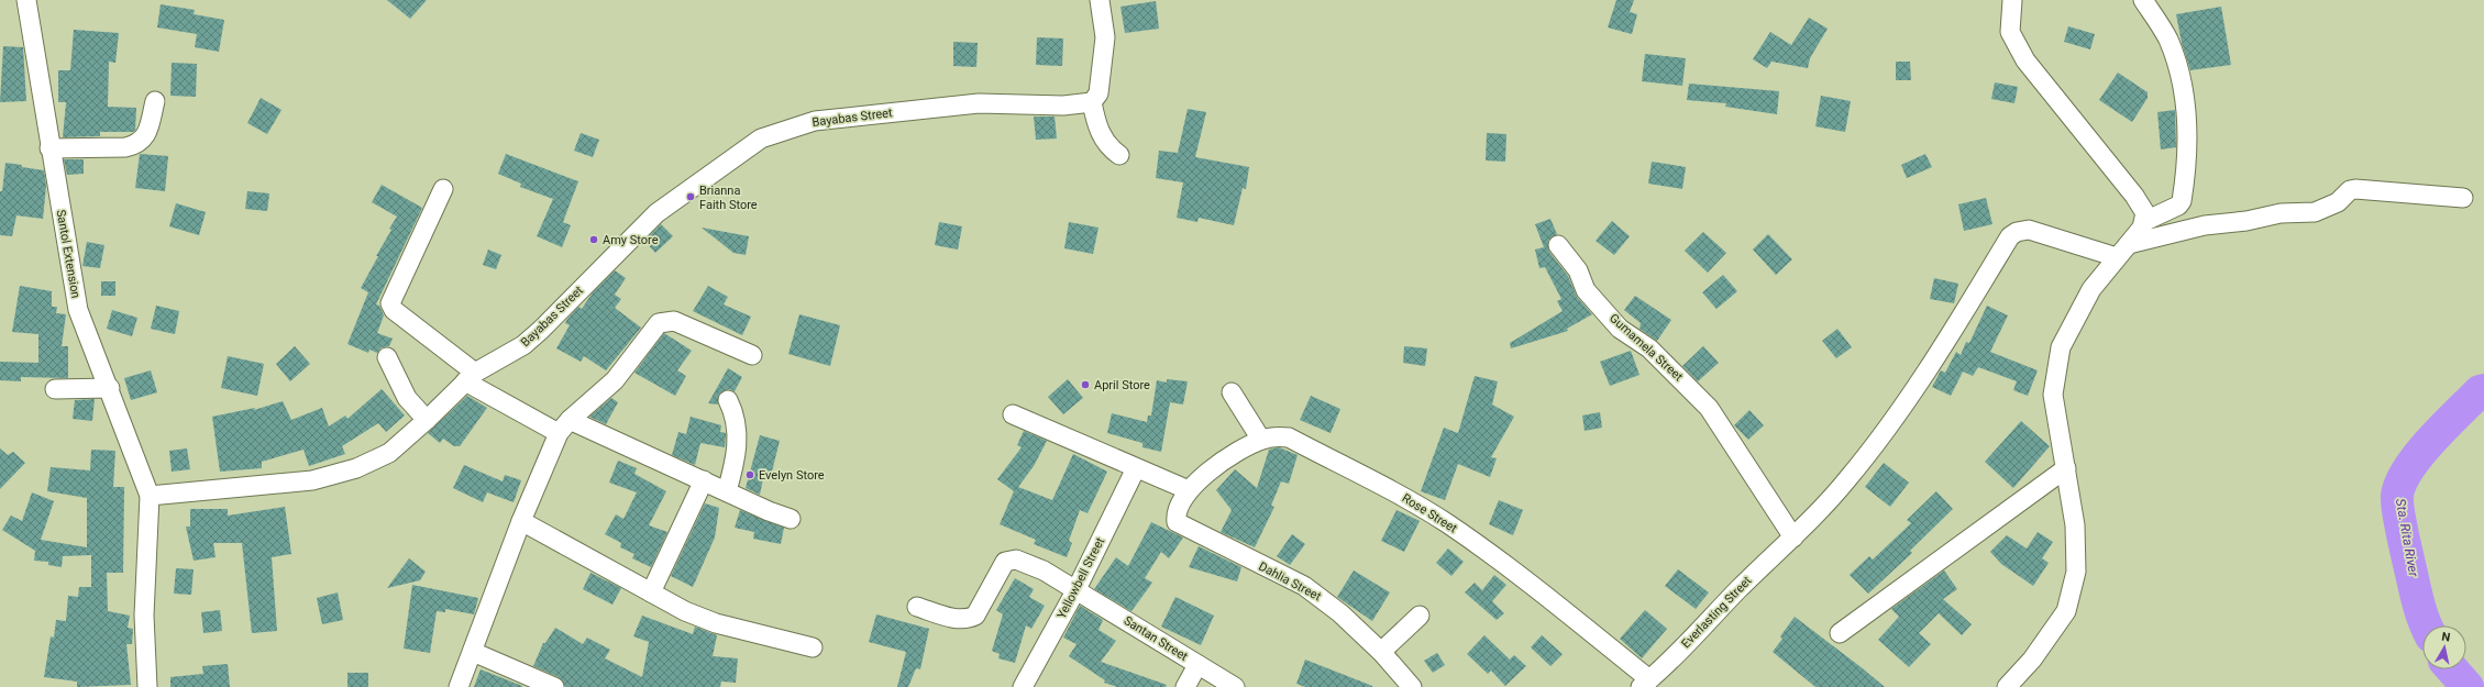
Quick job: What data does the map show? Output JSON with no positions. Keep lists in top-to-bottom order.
{
  "streets": {
    "street": [
      "Bayabas Street",
      "Santol Extension",
      "Gumamela Street",
      "Rose Street",
      "Yellowbell Street",
      "Dahlia Street",
      "Everlasting Street",
      "Santan Street"
    ]
  },
  "crossings": [
    ["Bayabas Street", "Santol Extension"],
    ["Gumamela Street", "Everlasting Street"],
    ["Rose Street", "Dahlia Street"],
    ["Rose Street", "Everlasting Street"],
    ["Yellowbell Street", "Santan Street"]
  ],
  "water": ["Sta. Rita River"],
  "places": [
    "Brianna Faith Store",
    "Amy Store",
    "April Store",
    "Evelyn Store"
  ],
  "north": "top"
}
